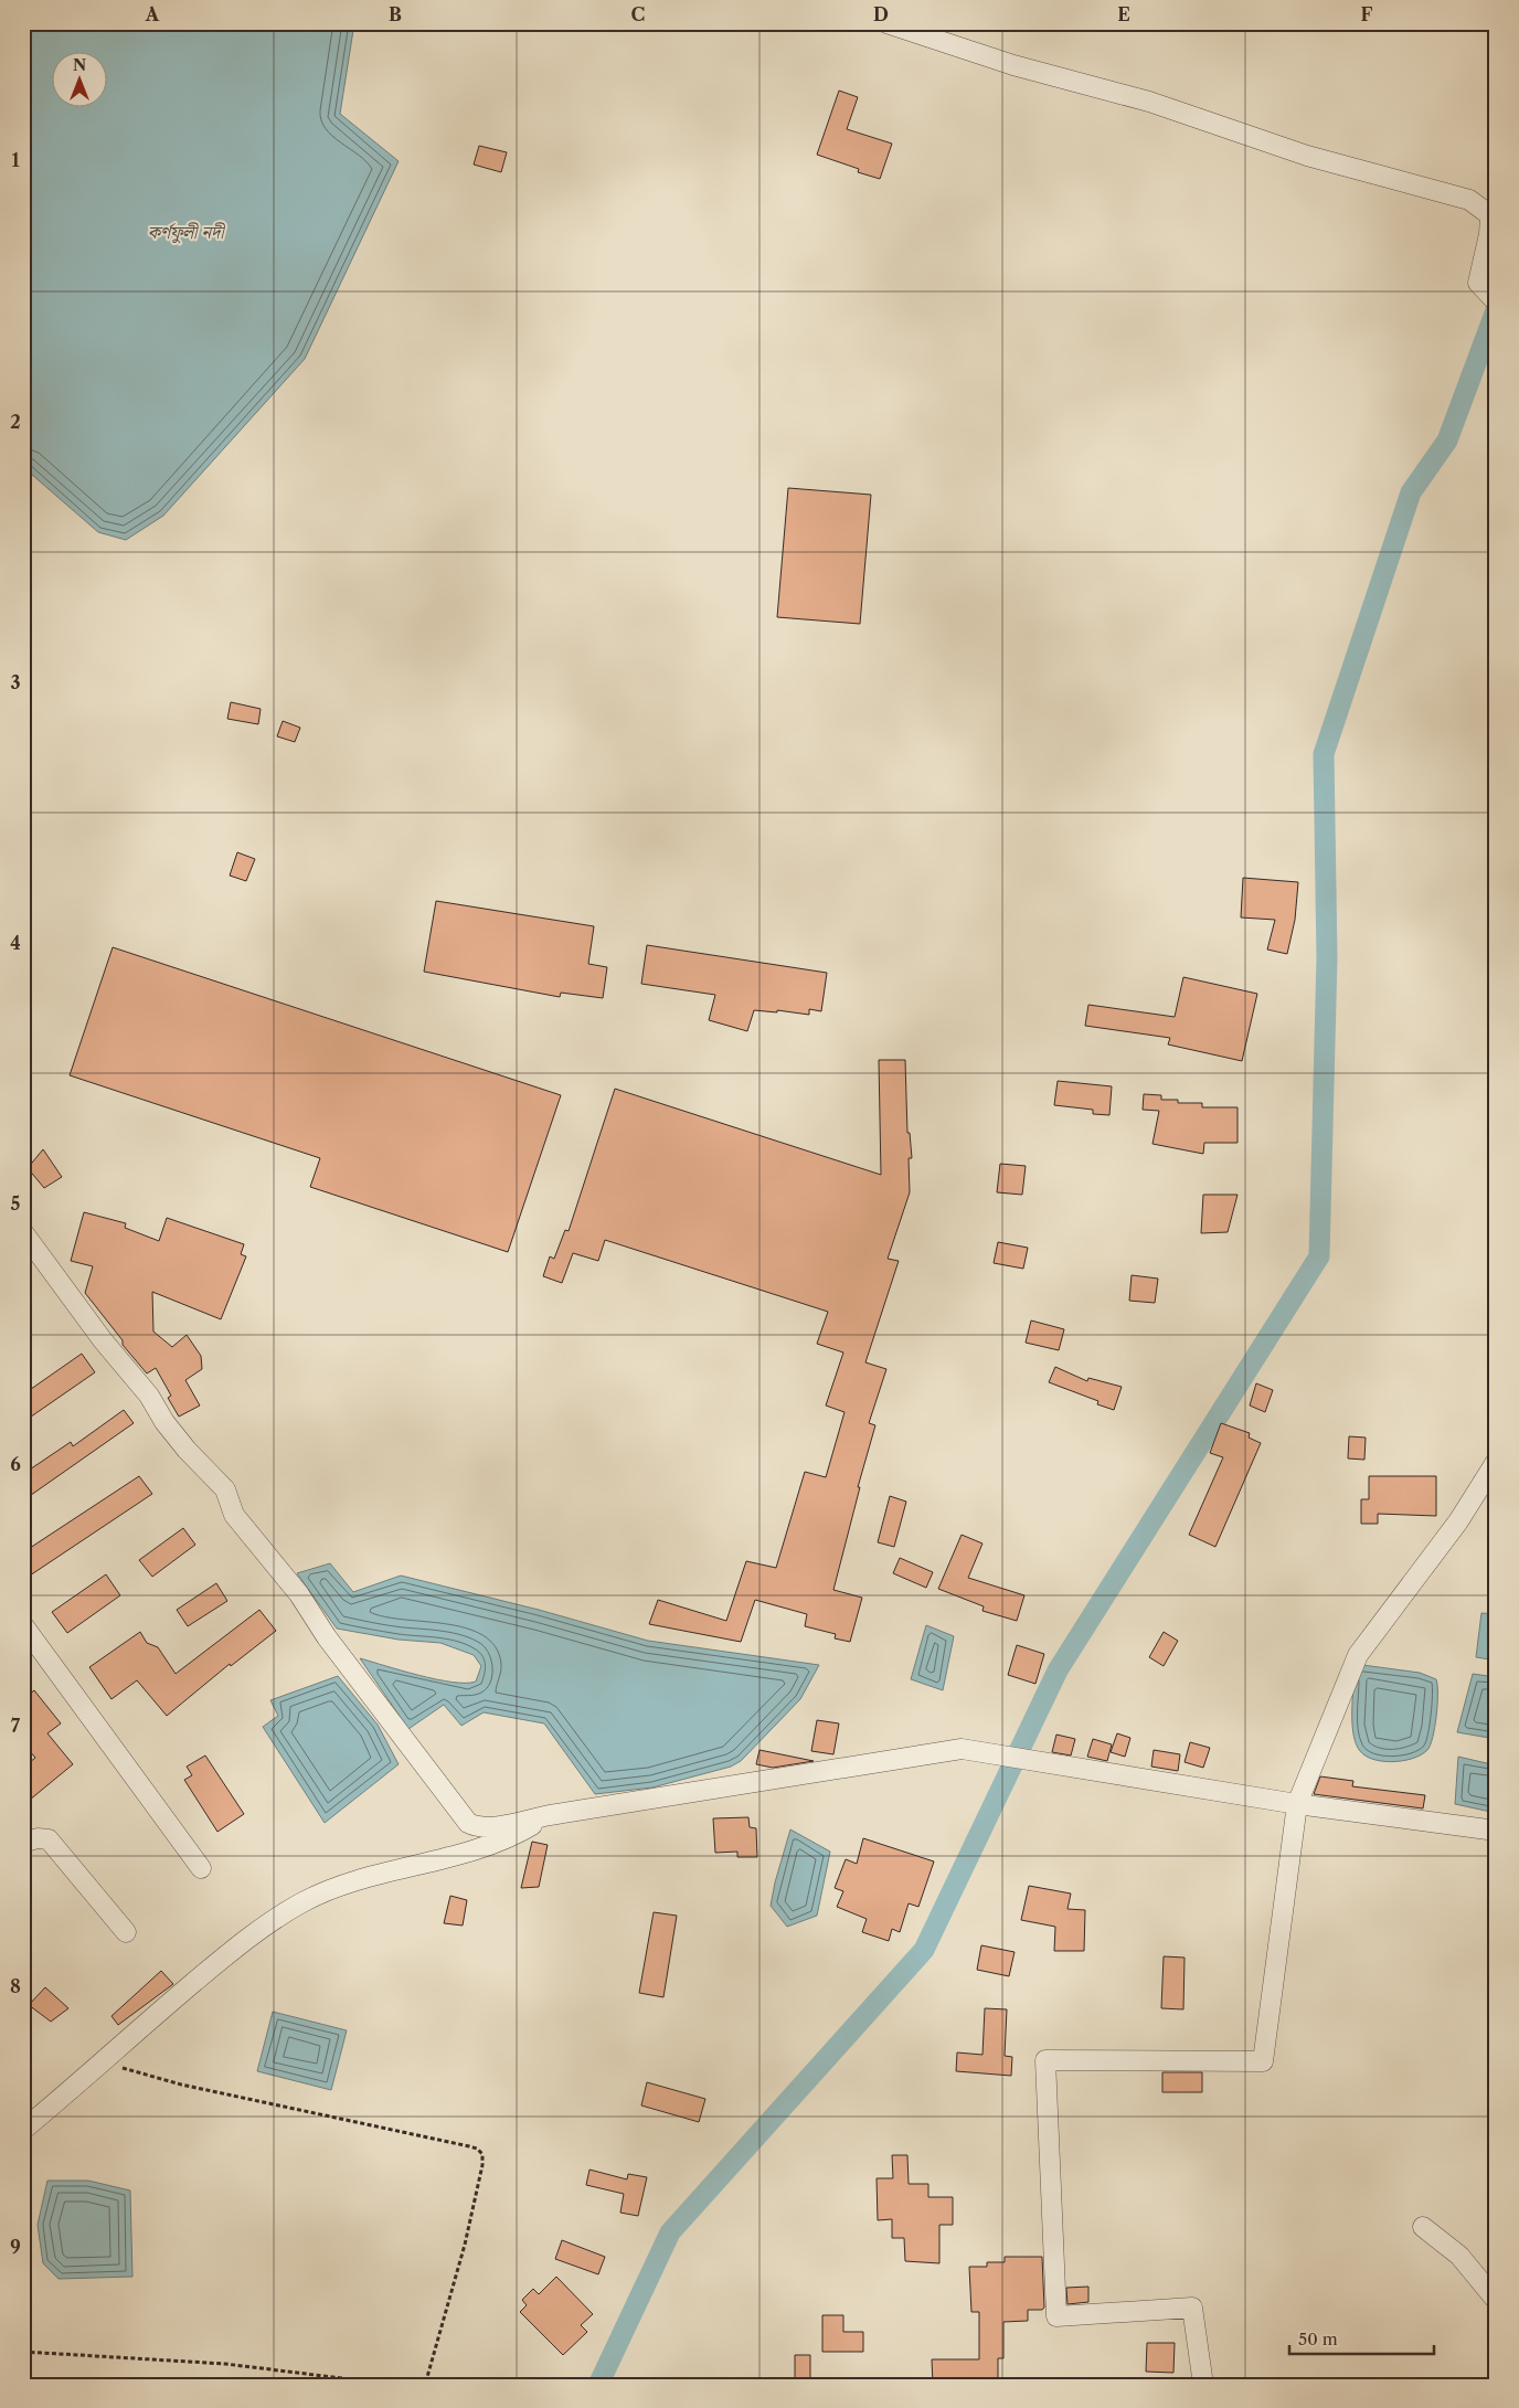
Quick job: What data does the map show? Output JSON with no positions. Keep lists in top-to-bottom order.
{
  "water": ["কর্ণফুলী নদী"],
  "scale_bar": "50 m",
  "north": "top",
  "grid": {
    "columns": [
      "A",
      "B",
      "C",
      "D",
      "E",
      "F"
    ],
    "rows": [
      "1",
      "2",
      "3",
      "4",
      "5",
      "6",
      "7",
      "8",
      "9"
    ]
  }
}
